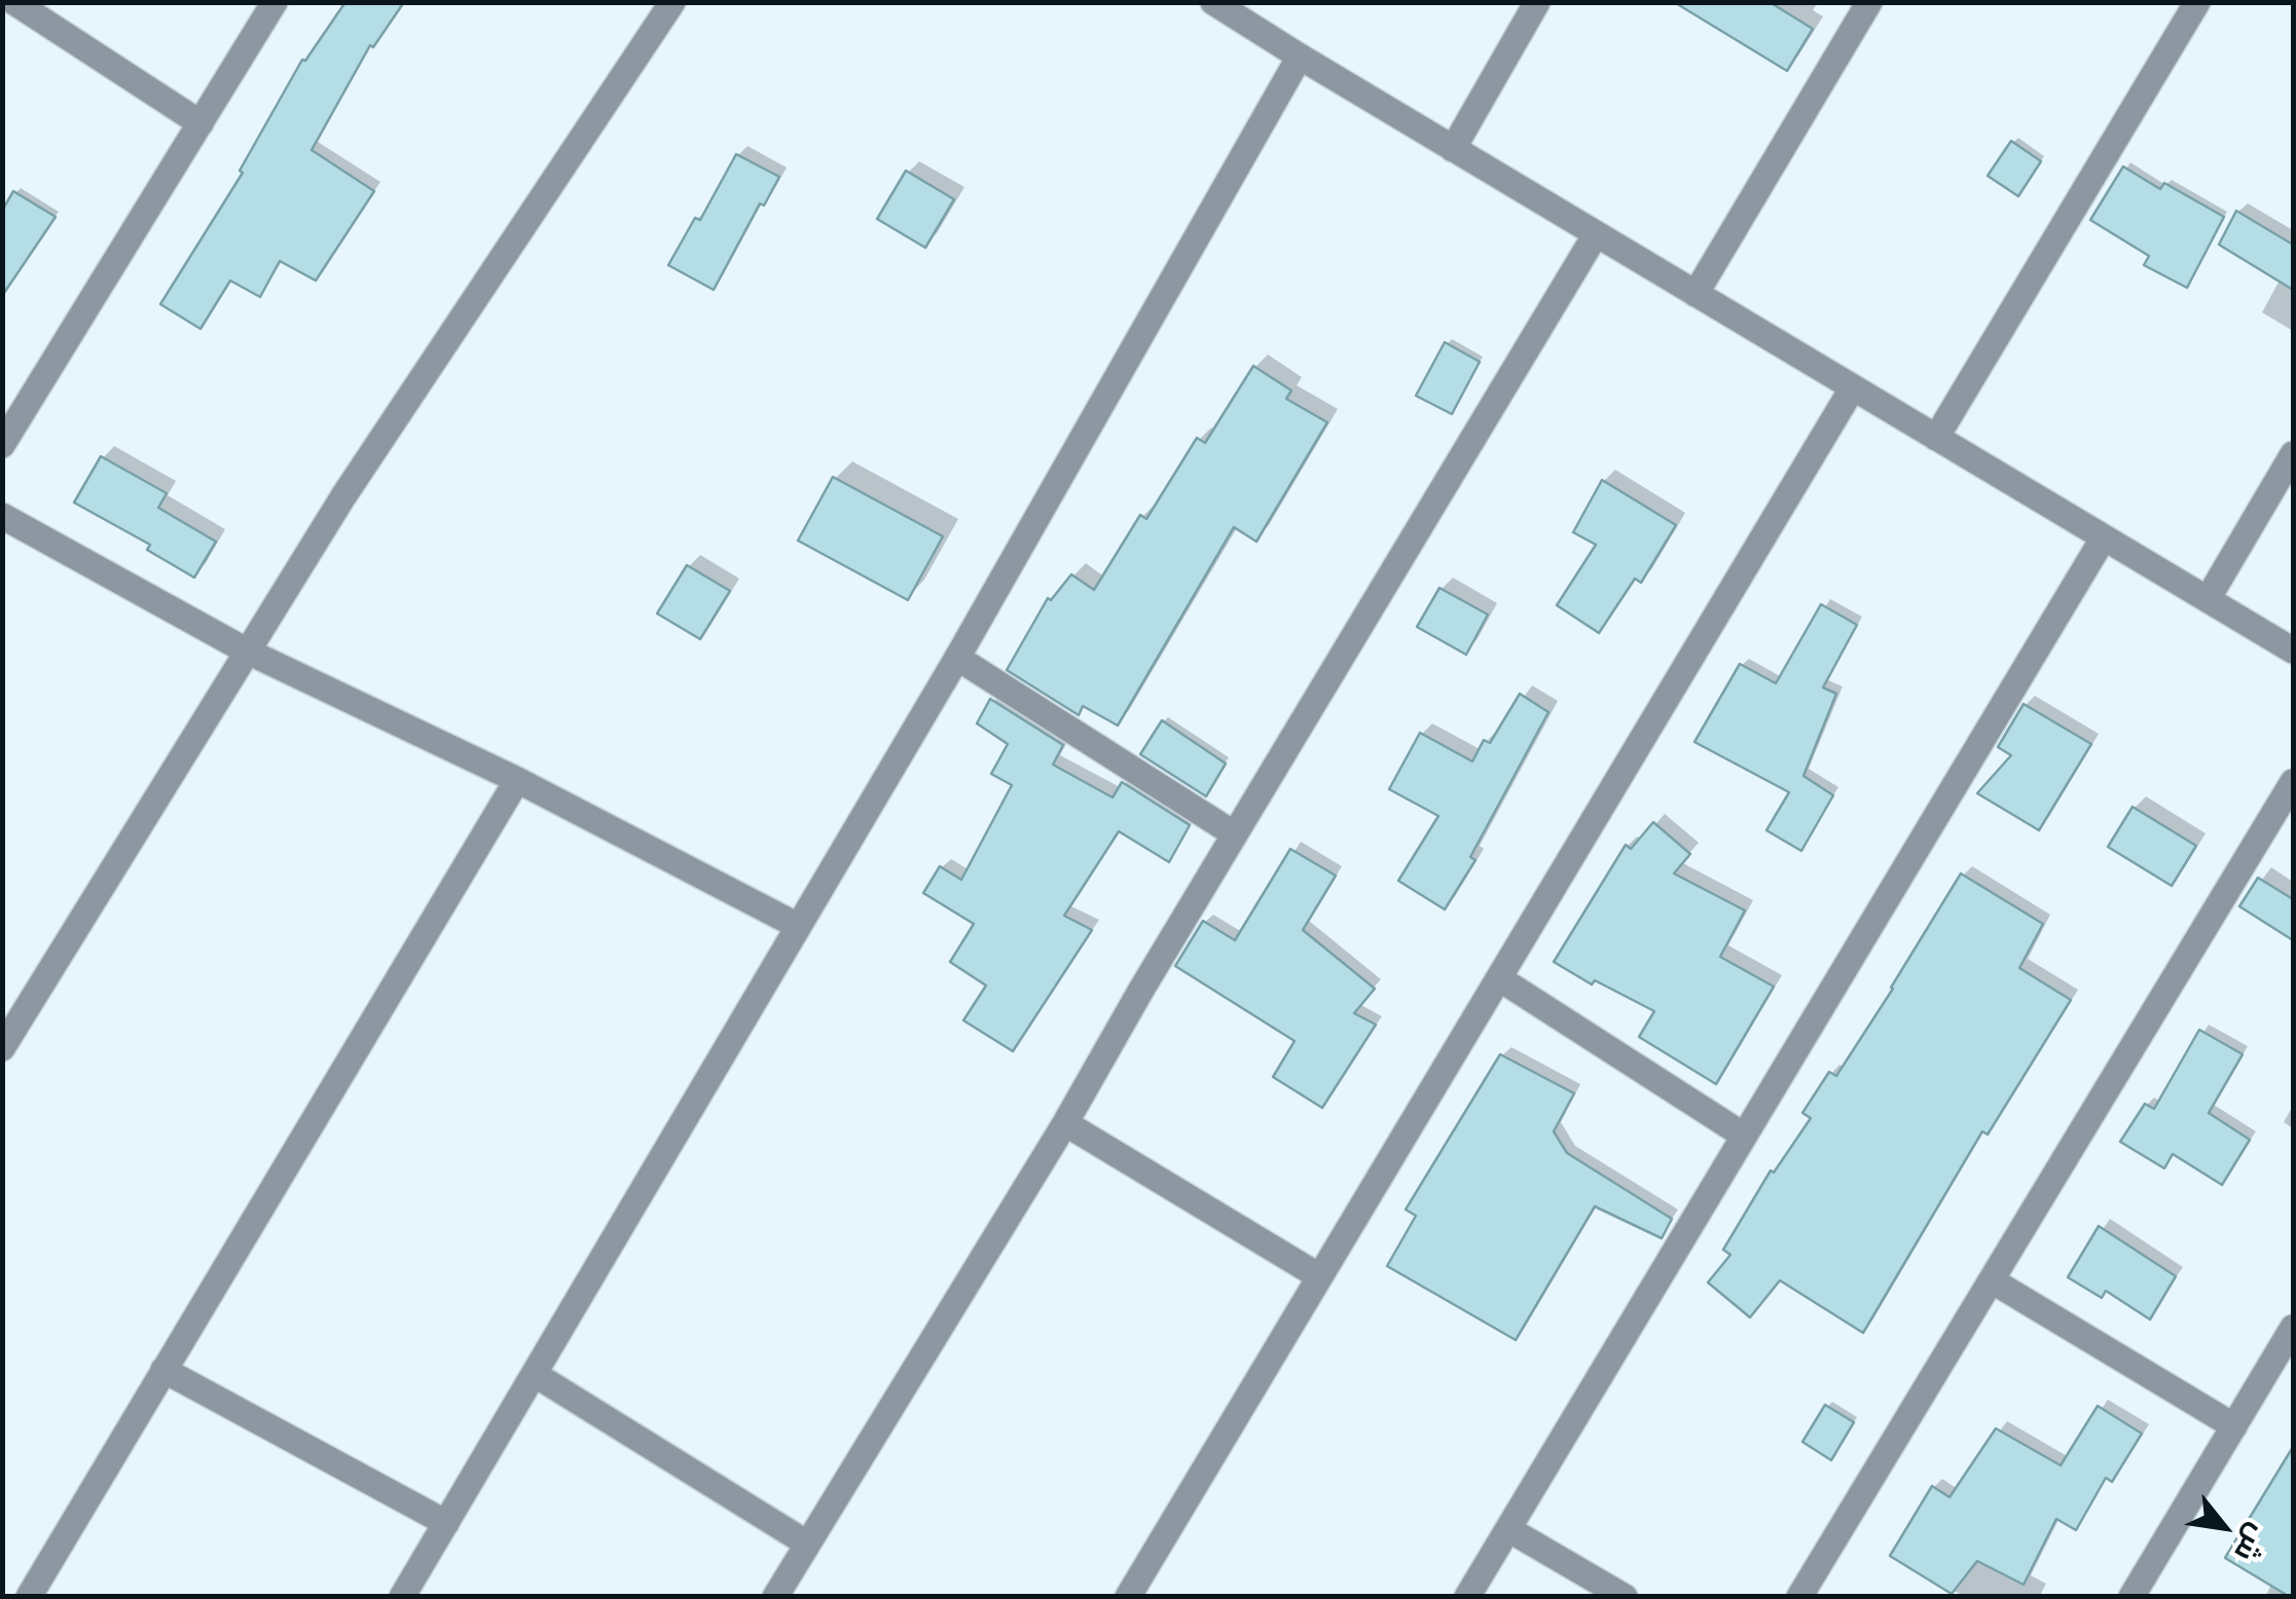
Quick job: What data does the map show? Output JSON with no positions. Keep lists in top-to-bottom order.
{
  "north": "bottom right"
}
